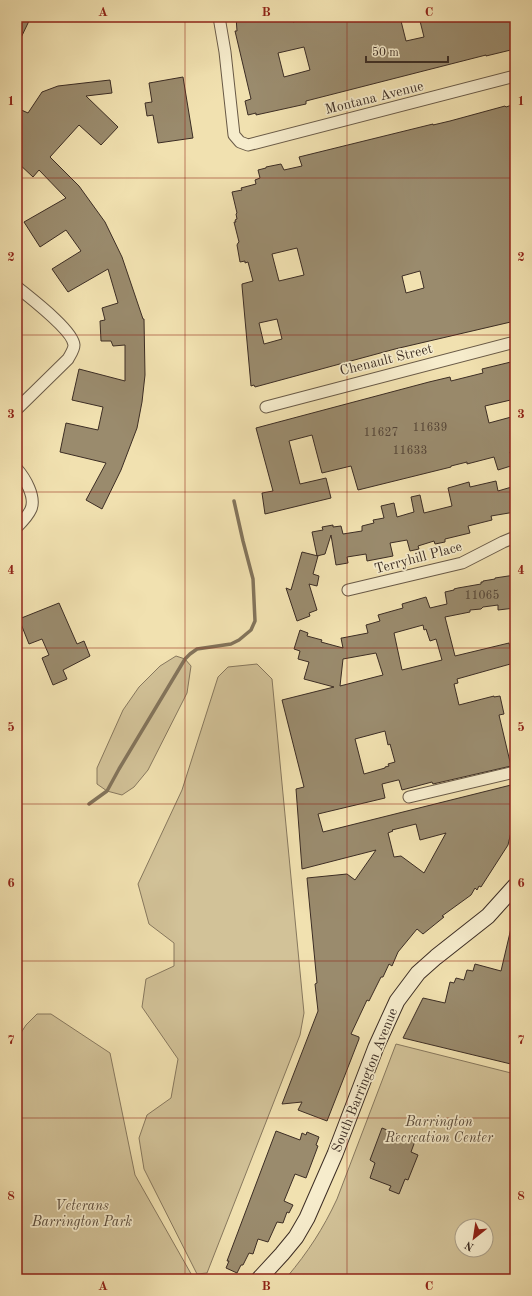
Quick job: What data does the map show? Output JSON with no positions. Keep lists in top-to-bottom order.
{
  "streets": {
    "street": [
      "Montana Avenue",
      "Chenault Street",
      "Terryhill Place",
      "South Barrington Avenue"
    ]
  },
  "parks": ["Barrington Recreation Center", "Veterans Barrington Park"],
  "house_numbers": [
    "11639",
    "11627",
    "11633",
    "11065"
  ],
  "scale_bar": "50 m",
  "north": "bottom left",
  "grid": {
    "columns": ["A", "B", "C"],
    "rows": [
      "1",
      "2",
      "3",
      "4",
      "5",
      "6",
      "7",
      "8"
    ]
  }
}
